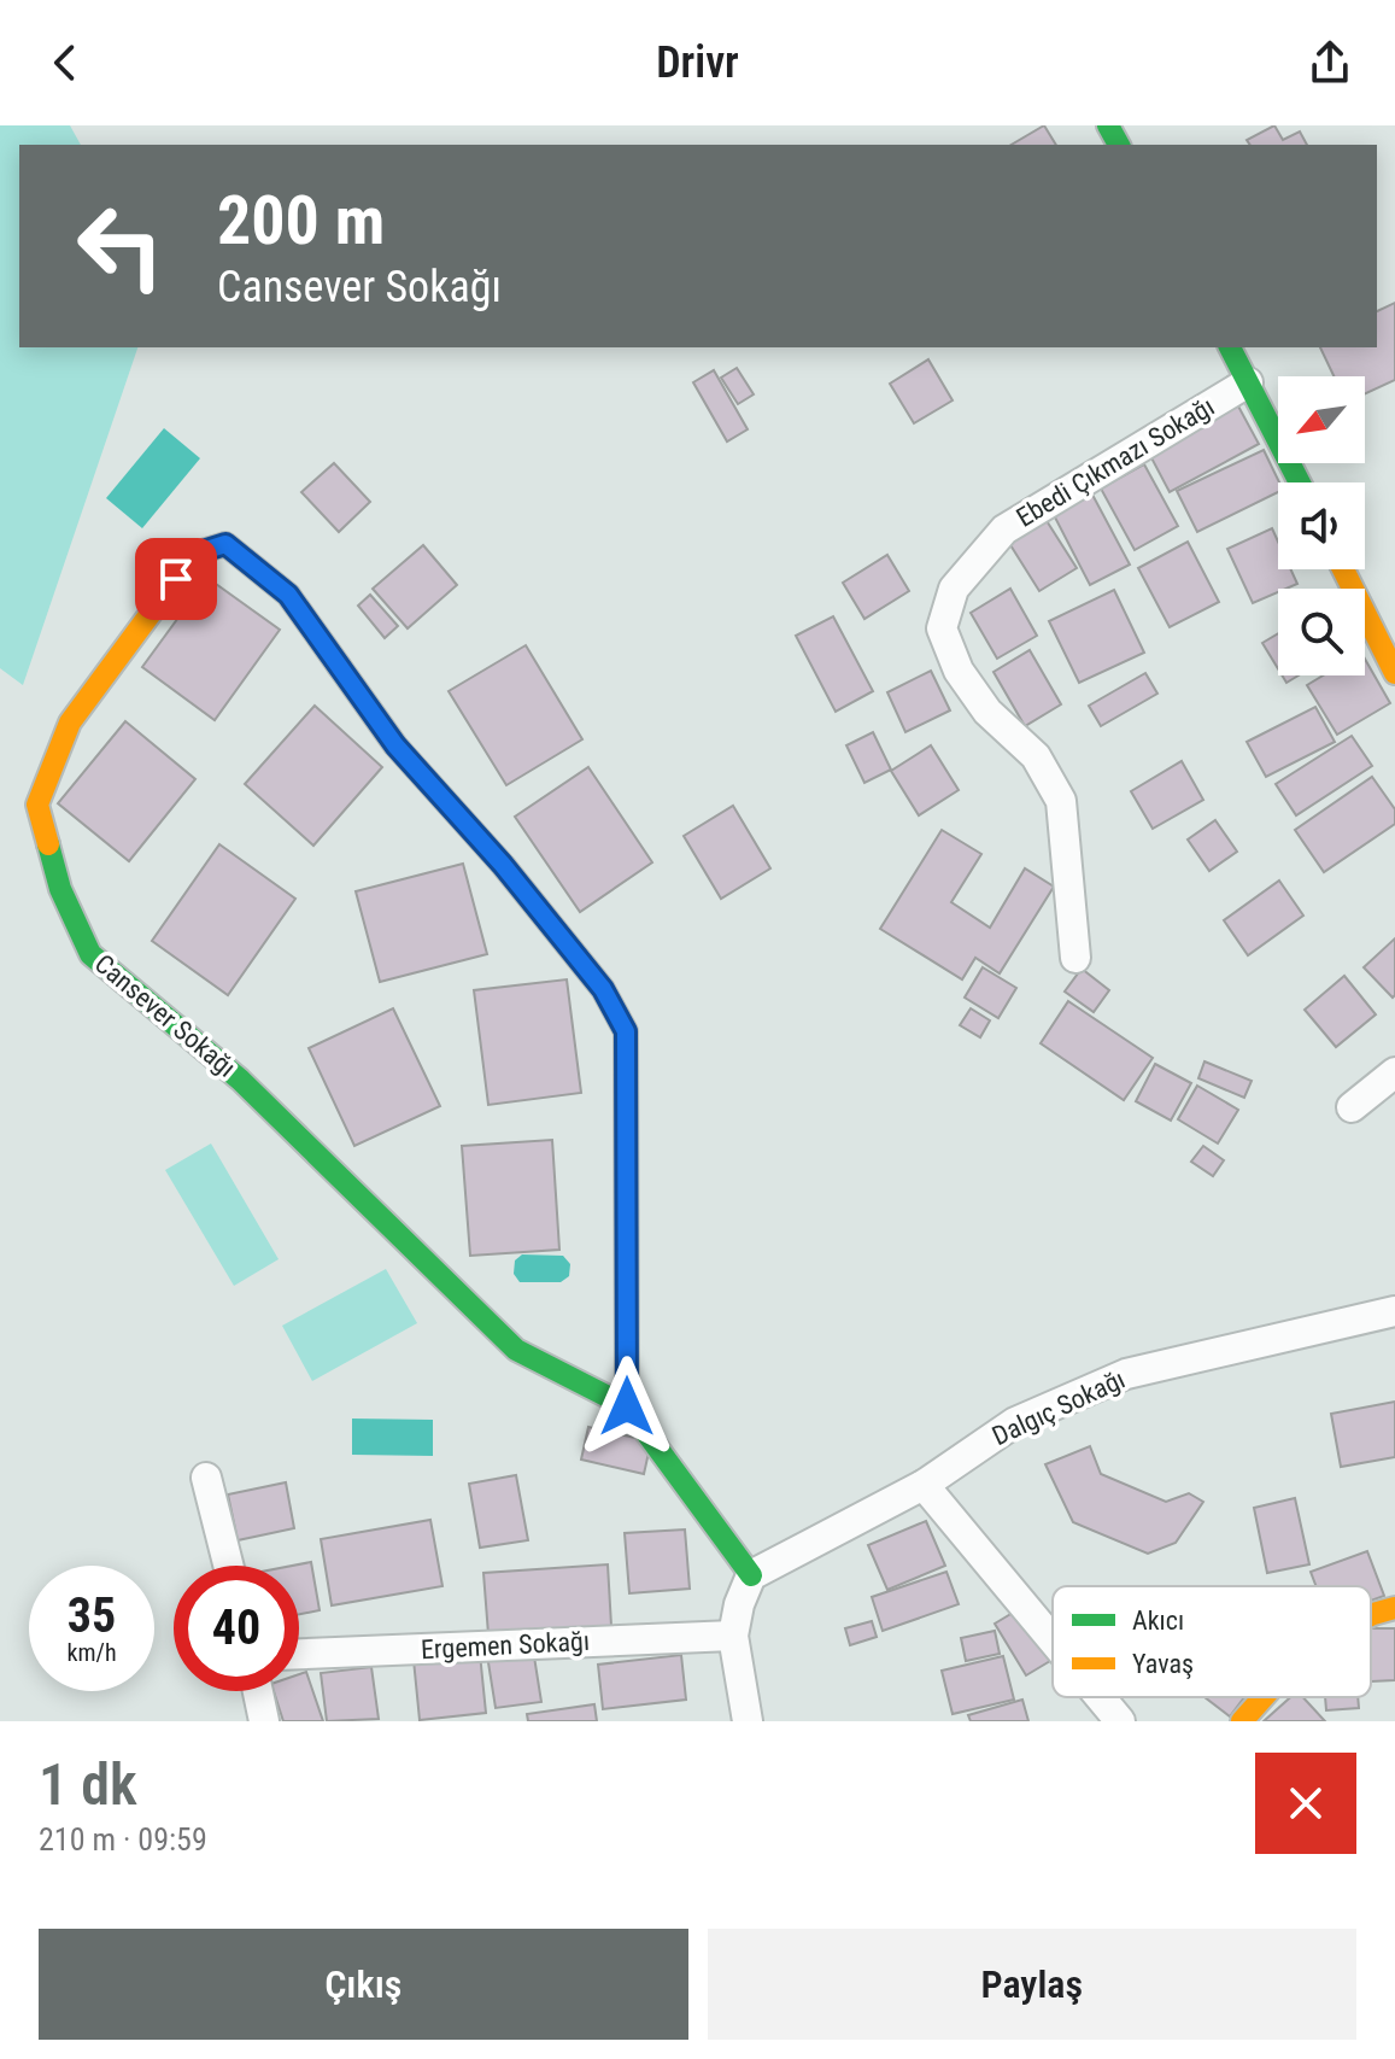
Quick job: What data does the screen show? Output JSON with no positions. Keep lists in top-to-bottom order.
{
  "streets": {
    "street": [
      "Ebedi Çıkmazı Sokağı",
      "Cansever Sokağı",
      "Dalgıç Sokağı",
      "Ergemen Sokağı"
    ]
  },
  "crossings": [
    ["Cansever Sokağı", "Dalgıç Sokağı"]
  ],
  "legend": ["Akıcı", "Yavaş"],
  "north": "bottom left",
  "page": {
    "header": "Drivr",
    "turn": ["200 m", "Cansever Sokağı"],
    "speed": "35 km/h",
    "limit": "40",
    "heading": ["1 dk", "210 m · 09:59"],
    "buttons": ["Çıkış", "Paylaş"]
  }
}
